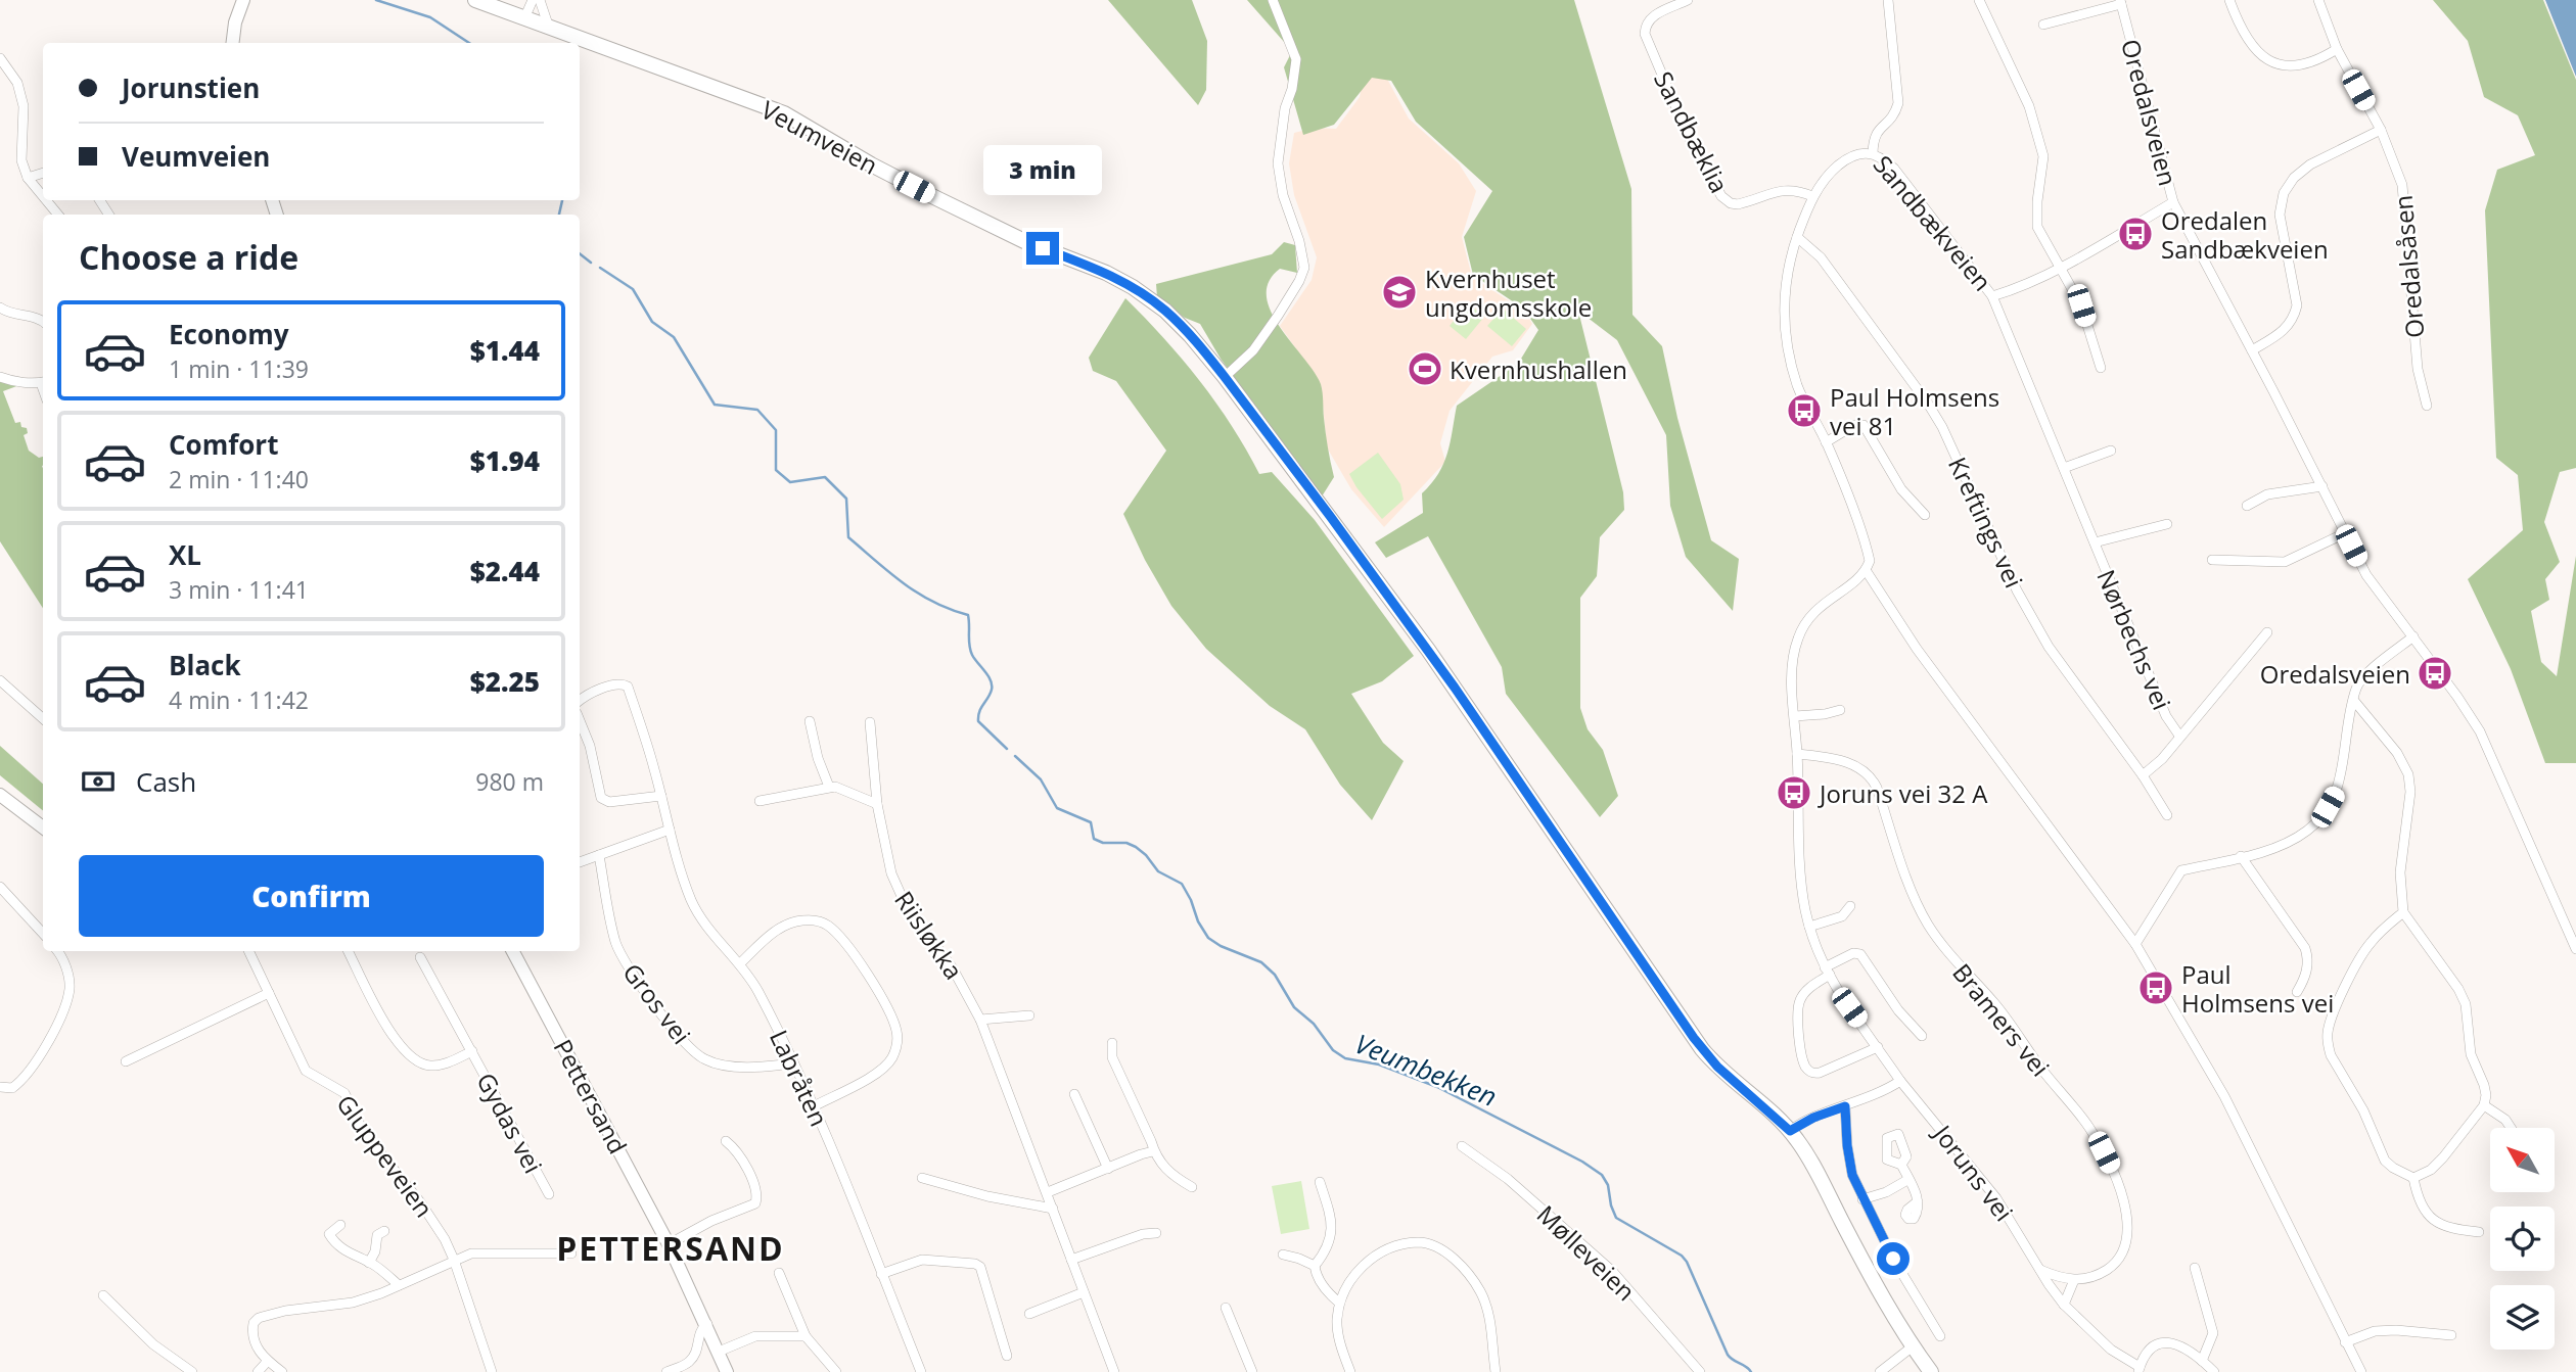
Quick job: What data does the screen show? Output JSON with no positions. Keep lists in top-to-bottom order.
{
  "streets": {
    "main road": ["Veumveien"],
    "street": [
      "Oredalsveien",
      "Sandbæklia",
      "Sandbækveien",
      "Oredalsåsen",
      "Kreftings vei",
      "Nørbechs vei",
      "Riisløkka",
      "Gros vei",
      "Bramers vei",
      "Labråten",
      "Pettersand",
      "Gydas vei",
      "Gluppeveien",
      "Joruns vei",
      "Mølleveien"
    ]
  },
  "crossings": [
    ["Oredalsveien", "Sandbækveien"],
    ["Sandbækveien", "Nørbechs vei"],
    ["Gros vei", "Labråten"],
    ["Bramers vei", "Joruns vei"]
  ],
  "districts": ["PETTERSAND"],
  "water": ["Veumbekken"],
  "places": {
    "bus stop": [
      "Oredalen Sandbækveien",
      "Paul Holmsens vei 81",
      "Oredalsveien",
      "Joruns vei 32 A",
      "Paul Holmsens vei"
    ],
    "school or university": ["Kvernhuset ungdomsskole"],
    "sports": ["Kvernhushallen"]
  },
  "north": "top left",
  "page": {
    "banner": ["Jorunstien", "Veumveien"],
    "bubble": "3 min",
    "heading": "Choose a ride",
    "list": [
      {
        "name": "Economy",
        "note": "1 min · 11:39",
        "value": "$1.44"
      },
      {
        "name": "Comfort",
        "note": "2 min · 11:40",
        "value": "$1.94"
      },
      {
        "name": "XL",
        "note": "3 min · 11:41",
        "value": "$2.44"
      },
      {
        "name": "Black",
        "note": "4 min · 11:42",
        "value": "$2.25"
      }
    ],
    "pay": ["Cash", "980 m"],
    "buttons": "Confirm"
  }
}
